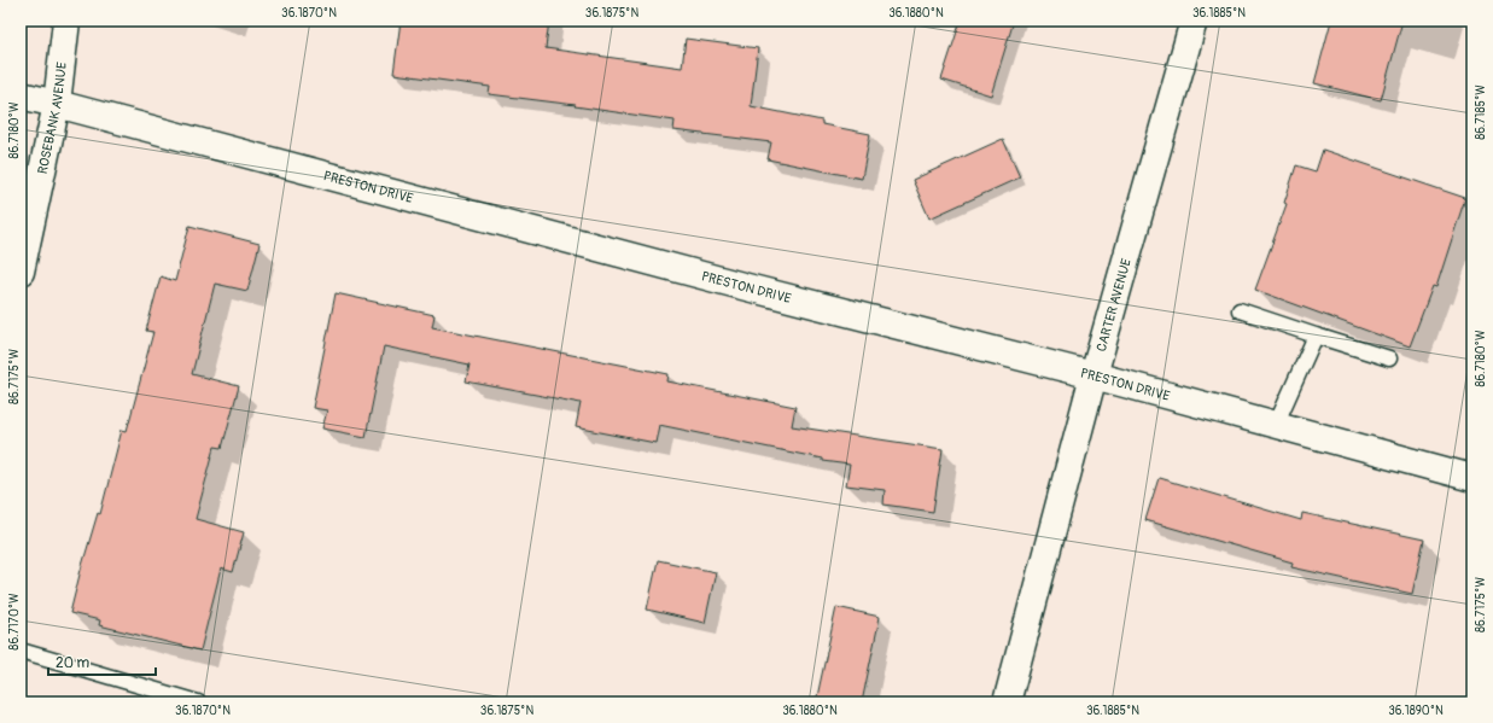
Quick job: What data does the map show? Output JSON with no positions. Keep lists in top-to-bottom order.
{
  "streets": {
    "street": ["ROSEBANK AVENUE", "PRESTON DRIVE", "CARTER AVENUE"]
  },
  "crossings": [
    ["ROSEBANK AVENUE", "PRESTON DRIVE"],
    ["PRESTON DRIVE", "CARTER AVENUE"]
  ],
  "scale_bar": "20 m",
  "coordinates": [
    "36.1870°N",
    "36.1875°N",
    "36.1880°N",
    "36.1885°N",
    "86.7185°W",
    "86.7180°W",
    "86.7175°W",
    "86.7170°W",
    "36.1890°N"
  ]
}
